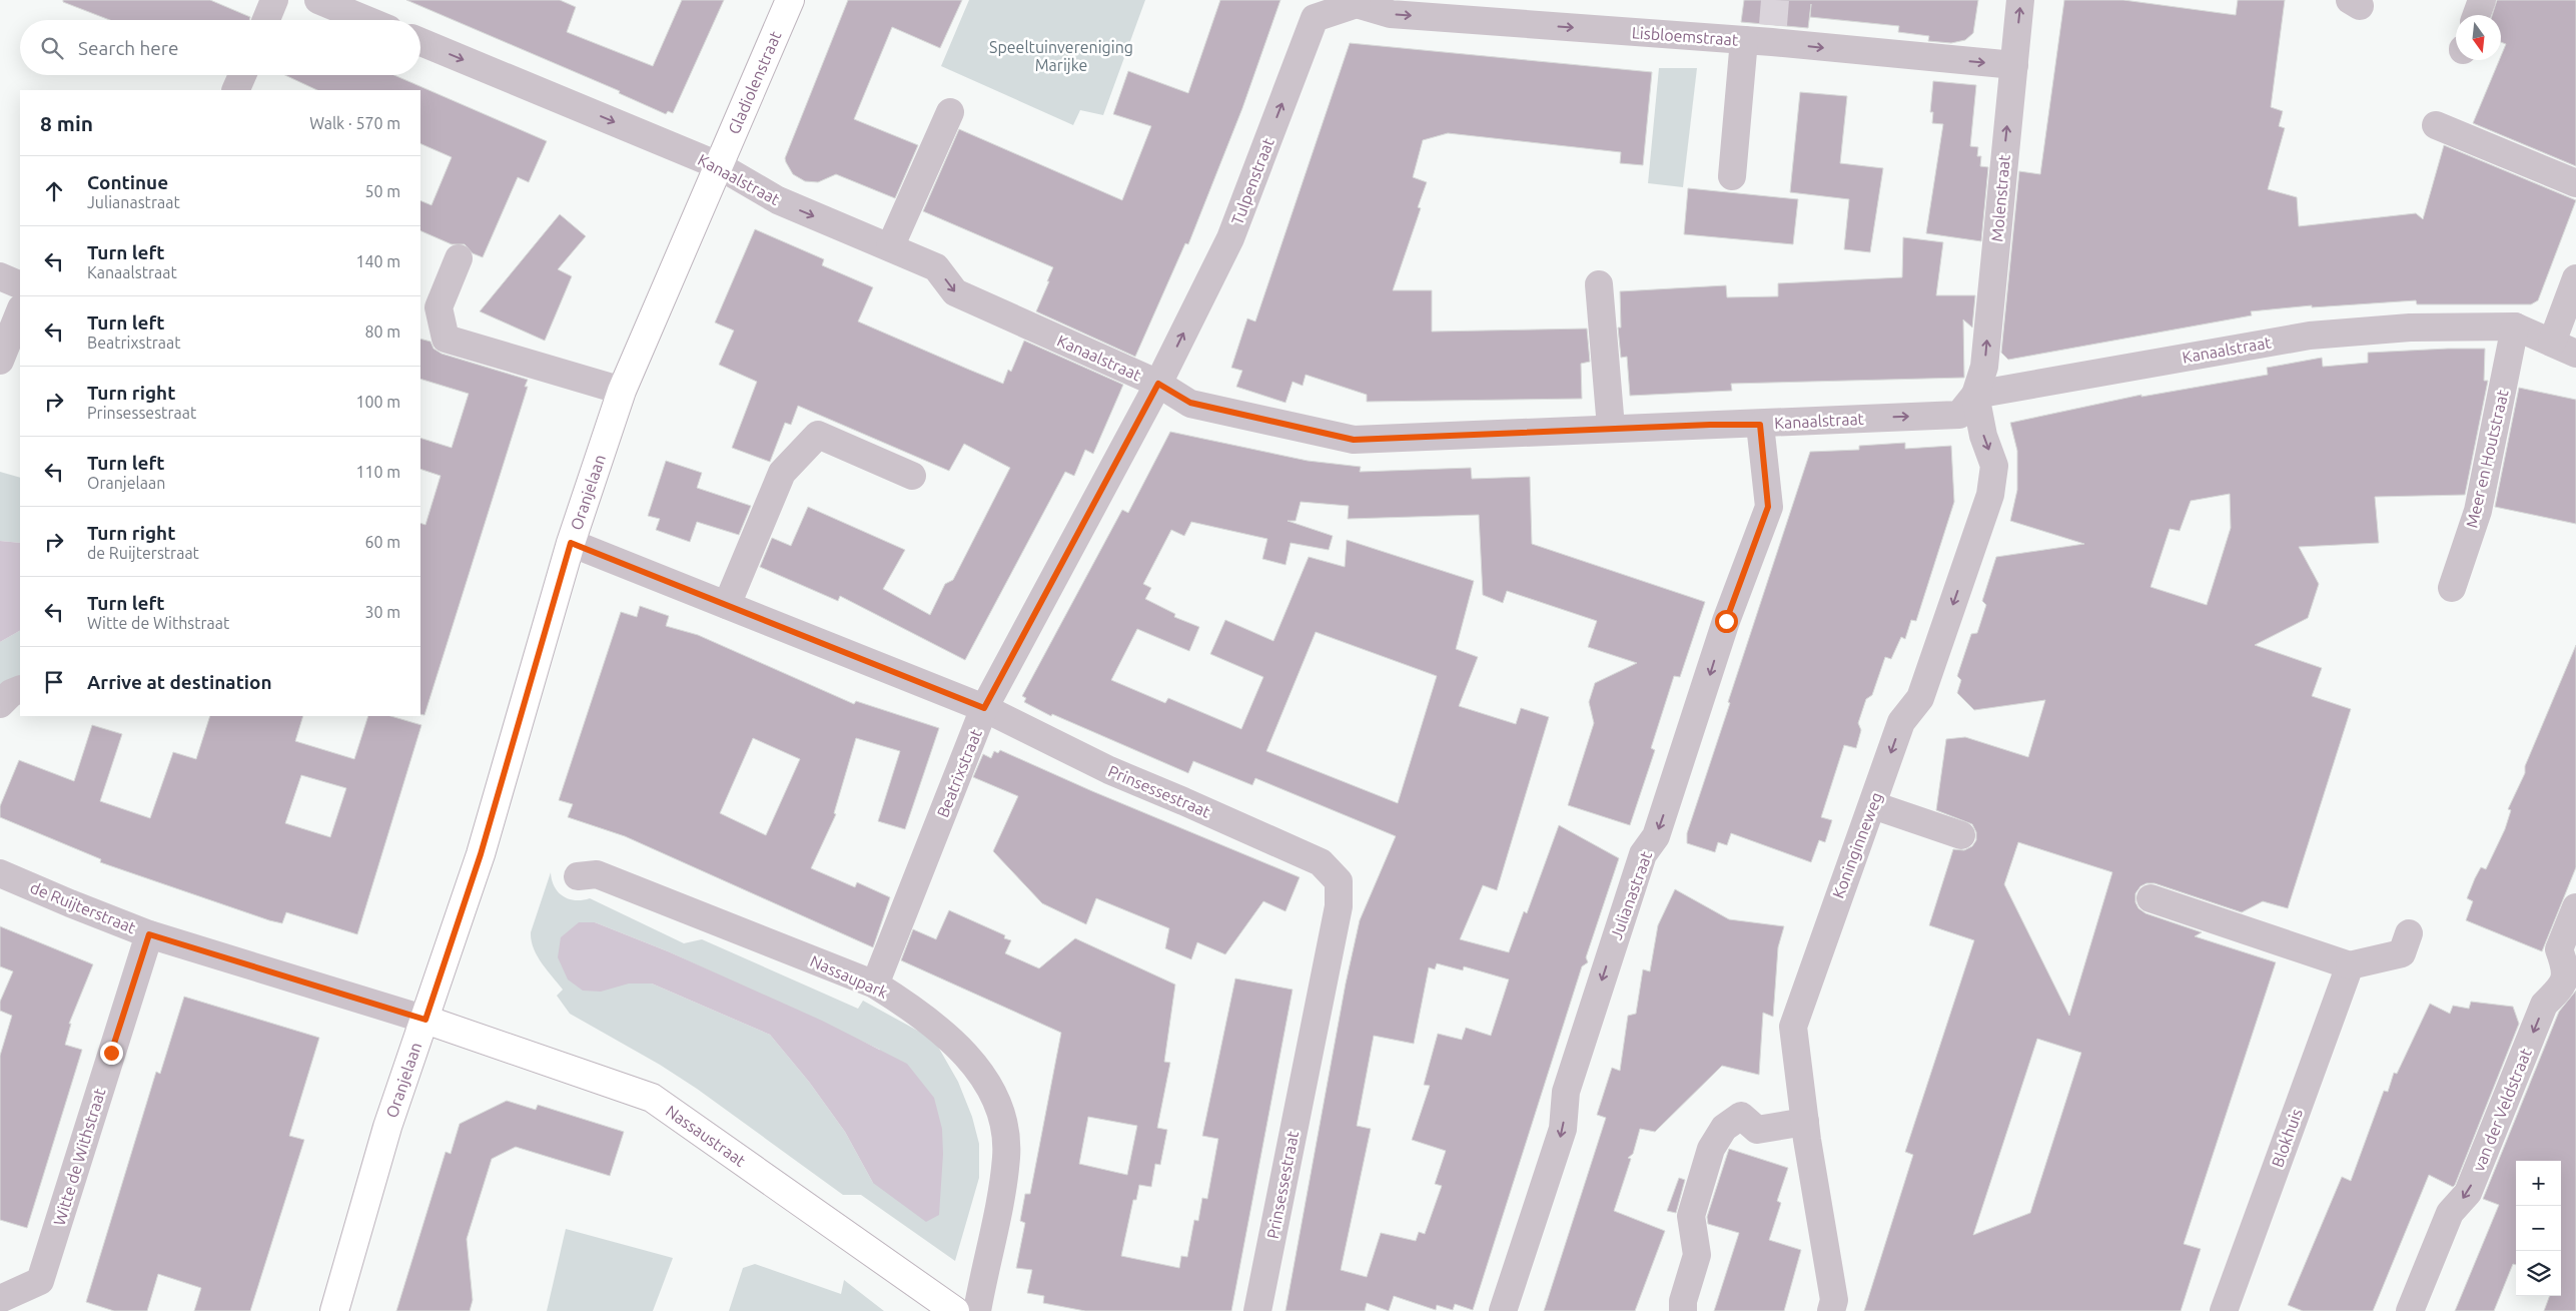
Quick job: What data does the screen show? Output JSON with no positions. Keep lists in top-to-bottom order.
{
  "streets": {
    "main road": ["Gladiolenstraat", "Oranjelaan", "Nassaustraat"],
    "street": [
      "Lisbloemstraat",
      "Kanaalstraat",
      "Tulpenstraat",
      "Molenstraat",
      "Meer en Houtstraat",
      "Beatrixstraat",
      "Prinsessestraat",
      "Koninginneweg",
      "Julianastraat",
      "de Ruijterstraat",
      "Nassaupark",
      "van der Veldstraat",
      "Blokhuis",
      "Witte de Withstraat"
    ]
  },
  "crossings": [
    ["Lisbloemstraat", "Tulpenstraat"],
    ["Lisbloemstraat", "Molenstraat"],
    ["Gladiolenstraat", "Kanaalstraat"],
    ["Gladiolenstraat", "Oranjelaan"],
    ["Kanaalstraat", "Tulpenstraat"],
    ["Kanaalstraat", "Molenstraat"],
    ["Kanaalstraat", "Meer en Houtstraat"],
    ["Kanaalstraat", "Oranjelaan"],
    ["Kanaalstraat", "Beatrixstraat"],
    ["Kanaalstraat", "Koninginneweg"],
    ["Kanaalstraat", "Julianastraat"],
    ["Tulpenstraat", "Beatrixstraat"],
    ["Molenstraat", "Koninginneweg"],
    ["Oranjelaan", "Prinsessestraat"],
    ["Oranjelaan", "de Ruijterstraat"],
    ["Oranjelaan", "Nassaustraat"],
    ["Beatrixstraat", "Prinsessestraat"],
    ["Beatrixstraat", "Nassaupark"],
    ["de Ruijterstraat", "Nassaustraat"],
    ["de Ruijterstraat", "Witte de Withstraat"]
  ],
  "one_way": [
    "Lisbloemstraat",
    "Kanaalstraat",
    "Tulpenstraat",
    "Molenstraat",
    "Koninginneweg",
    "Julianastraat",
    "van der Veldstraat"
  ],
  "parks": ["Speeltuinvereniging Marijke"],
  "north": "bottom",
  "page": {
    "search": "Search here",
    "heading": ["8 min", "Walk · 570 m"],
    "list": [
      ["Continue", "Julianastraat", "50 m"],
      ["Turn left", "Kanaalstraat", "140 m"],
      ["Turn left", "Beatrixstraat", "80 m"],
      ["Turn right", "Prinsessestraat", "100 m"],
      ["Turn left", "Oranjelaan", "110 m"],
      ["Turn right", "de Ruijterstraat", "60 m"],
      ["Turn left", "Witte de Withstraat", "30 m"],
      "Arrive at destination"
    ],
    "map_buttons": ["+", "−"]
  }
}
